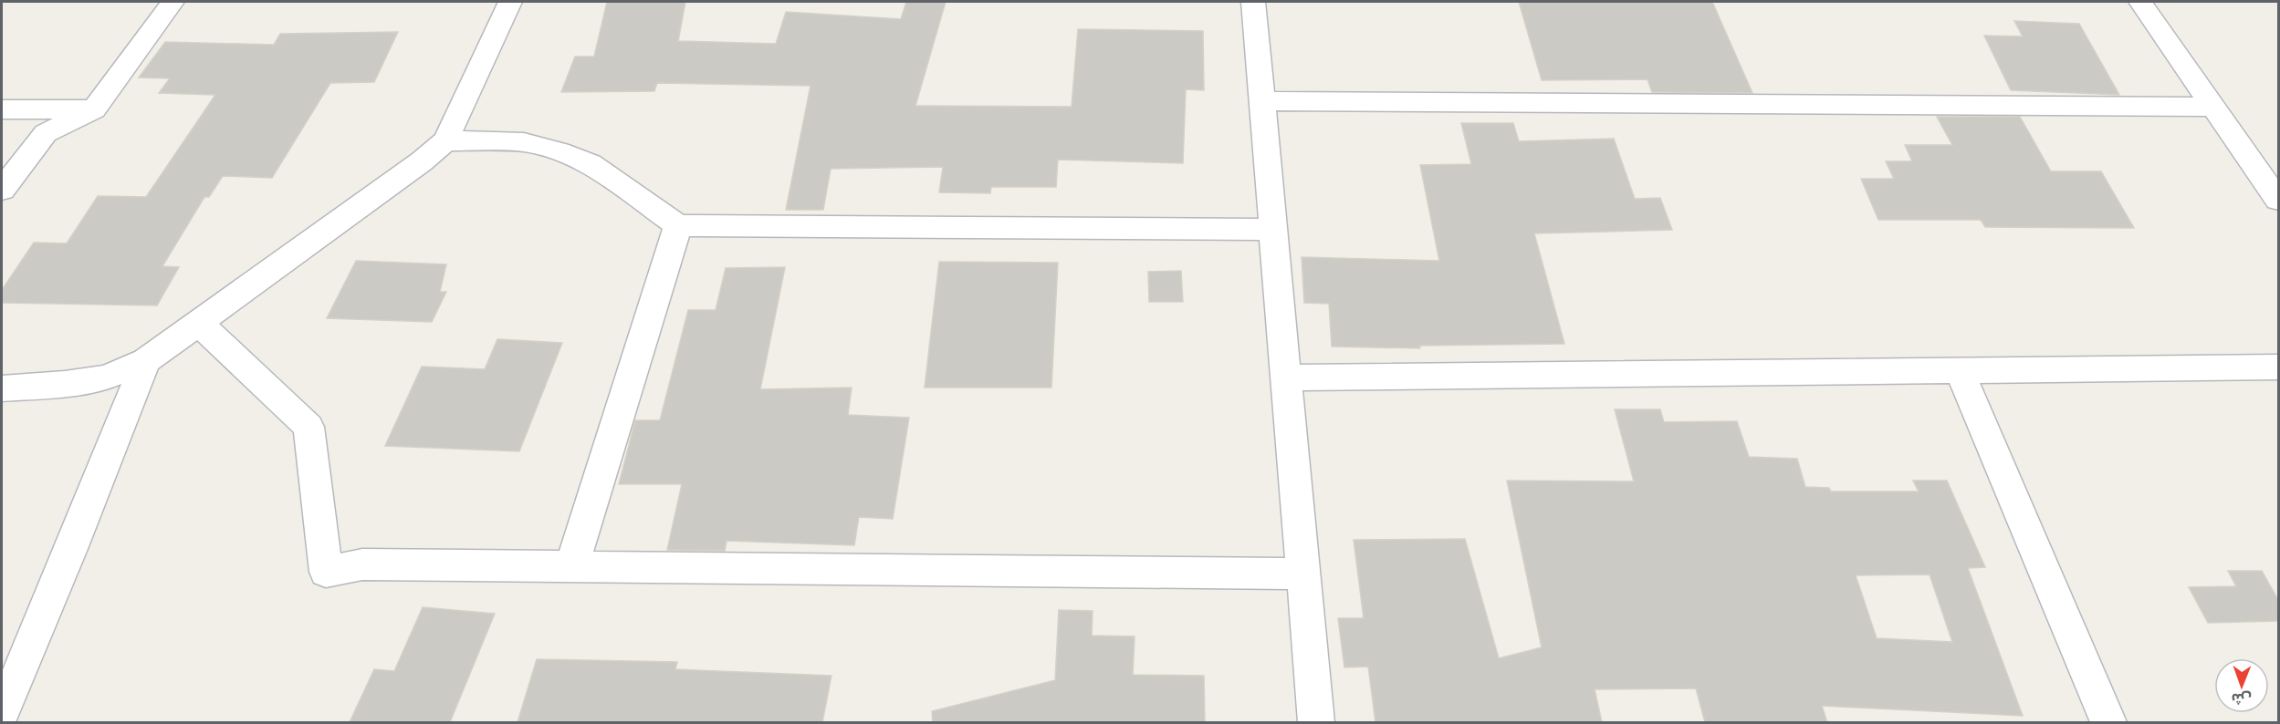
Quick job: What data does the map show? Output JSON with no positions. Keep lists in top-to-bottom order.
{
  "north": "bottom"
}
